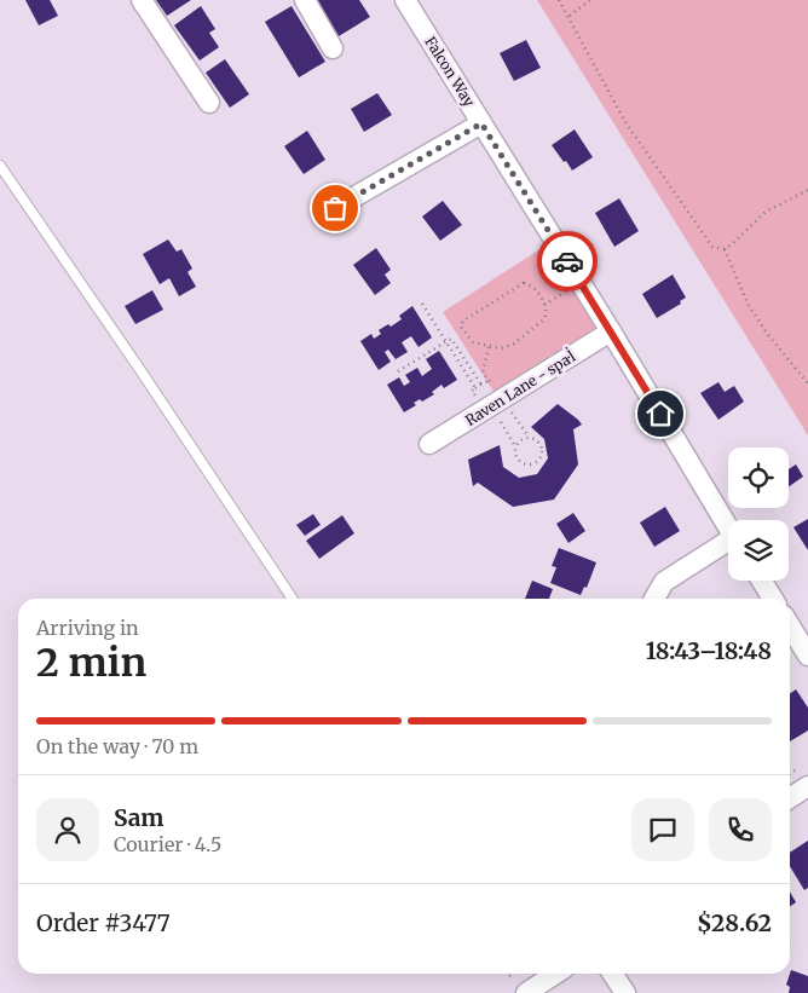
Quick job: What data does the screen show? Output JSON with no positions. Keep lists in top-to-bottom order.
{
  "streets": {
    "street": ["Falcon Way", "Raven Lane - spa·l̓"]
  },
  "crossings": [
    ["Falcon Way", "Raven Lane - spa·l̓"]
  ],
  "page": {
    "heading": ["2 min", "Arriving in", "18:43–18:48"],
    "panel": [
      "Sam",
      "Courier · 4.5",
      "Order #3477",
      "$28.62"
    ],
    "bar": "On the way · 70 m"
  }
}
